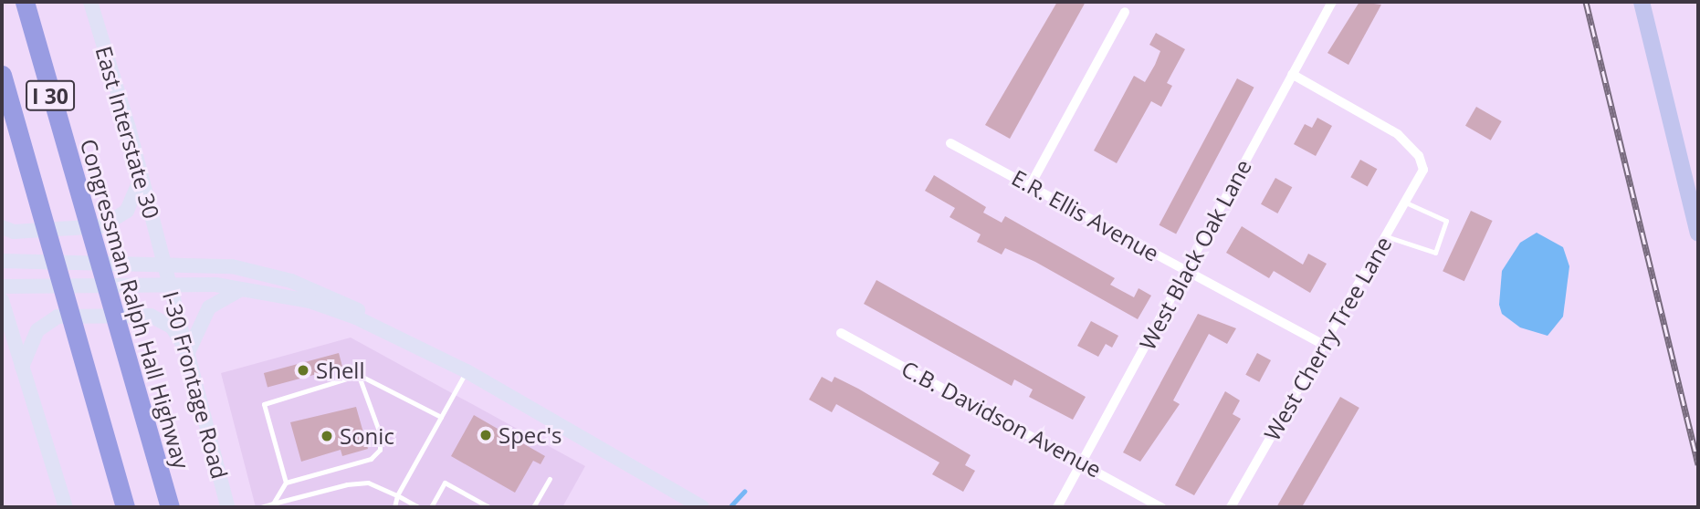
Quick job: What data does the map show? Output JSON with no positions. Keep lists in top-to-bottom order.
{
  "streets": {
    "highway": ["I 30", "Congressman Ralph Hall Highway"],
    "main road": ["East Interstate 30", "I-30 Frontage Road"],
    "street": [
      "E.R. Ellis Avenue",
      "West Black Oak Lane",
      "West Cherry Tree Lane",
      "C.B. Davidson Avenue"
    ]
  },
  "crossings": [
    ["East Interstate 30", "I-30 Frontage Road"],
    ["E.R. Ellis Avenue", "West Black Oak Lane"],
    ["E.R. Ellis Avenue", "West Cherry Tree Lane"],
    ["West Black Oak Lane", "West Cherry Tree Lane"],
    ["West Black Oak Lane", "C.B. Davidson Avenue"]
  ],
  "places": ["Shell", "Spec's", "Sonic"]
}
